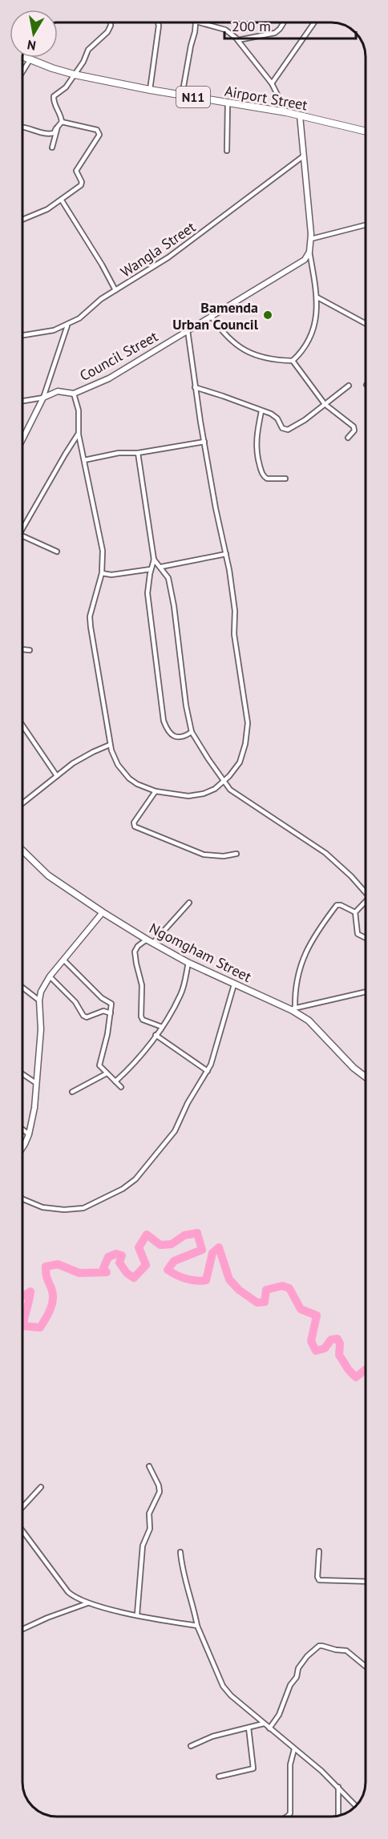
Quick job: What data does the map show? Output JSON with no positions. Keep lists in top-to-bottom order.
{
  "streets": {
    "highway": ["N11", "Airport Street"],
    "main road": ["Ngomgham Street"],
    "street": ["Wangla Street", "Council Street"]
  },
  "places": ["Bamenda Urban Council"],
  "scale_bar": "200 m",
  "north": "bottom"
}
